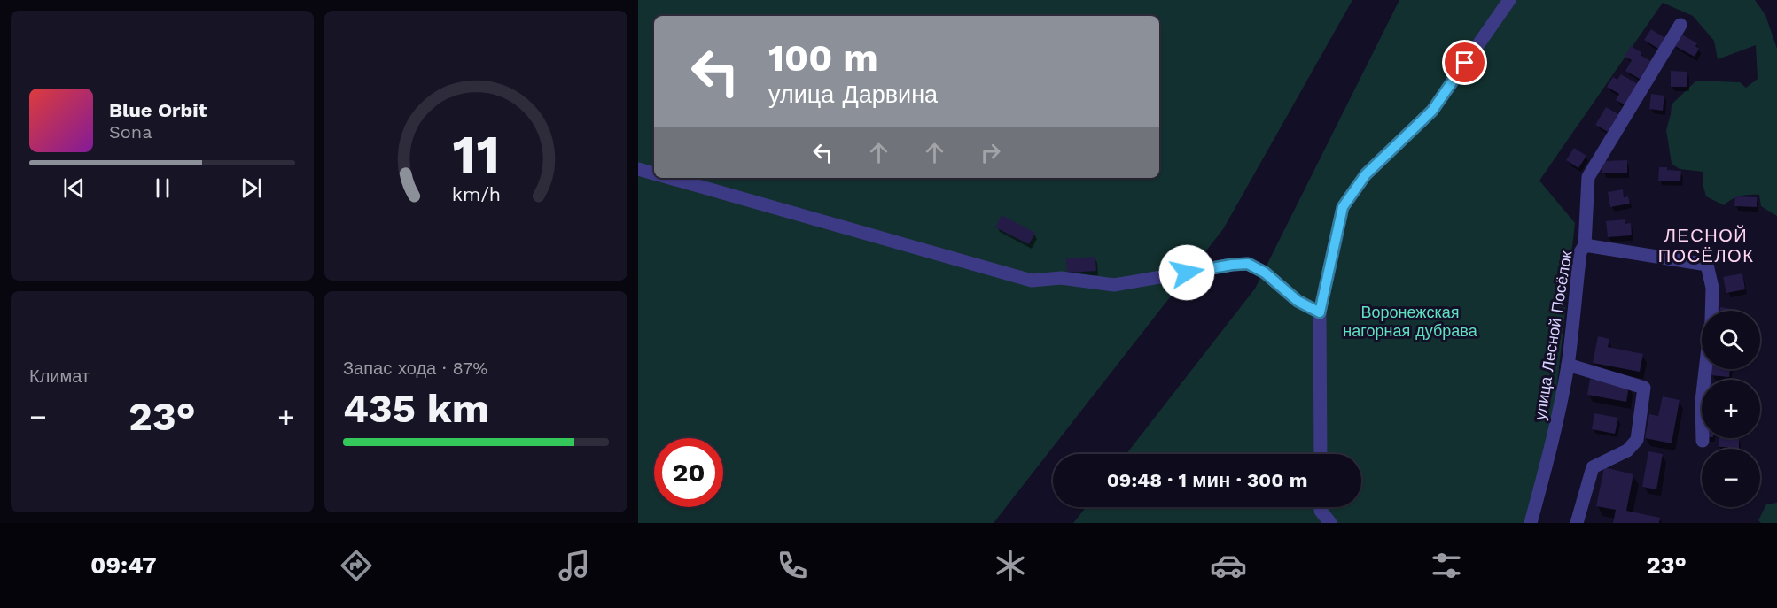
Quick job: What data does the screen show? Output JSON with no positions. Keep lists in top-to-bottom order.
{
  "streets": {
    "street": ["улица Лесной Посёлок"]
  },
  "districts": ["ЛЕСНОЙ ПОСЁЛОК"],
  "parks": ["Воронежская нагорная дубрава"],
  "page": {
    "turn": ["100 m", "улица Дарвина"],
    "song": ["Blue Orbit", "Sona"],
    "tile": [
      "Климат",
      ["Запас хода · 87%", "435 km"]
    ],
    "map_buttons": ["+", "−"],
    "heat": ["−", "23°", "+"],
    "limit": "20",
    "trip": "09:48 · 1 мин · 300 m",
    "tabs": ["09:47", "23°"],
    "gauge": ["11", "km/h"]
  }
}
